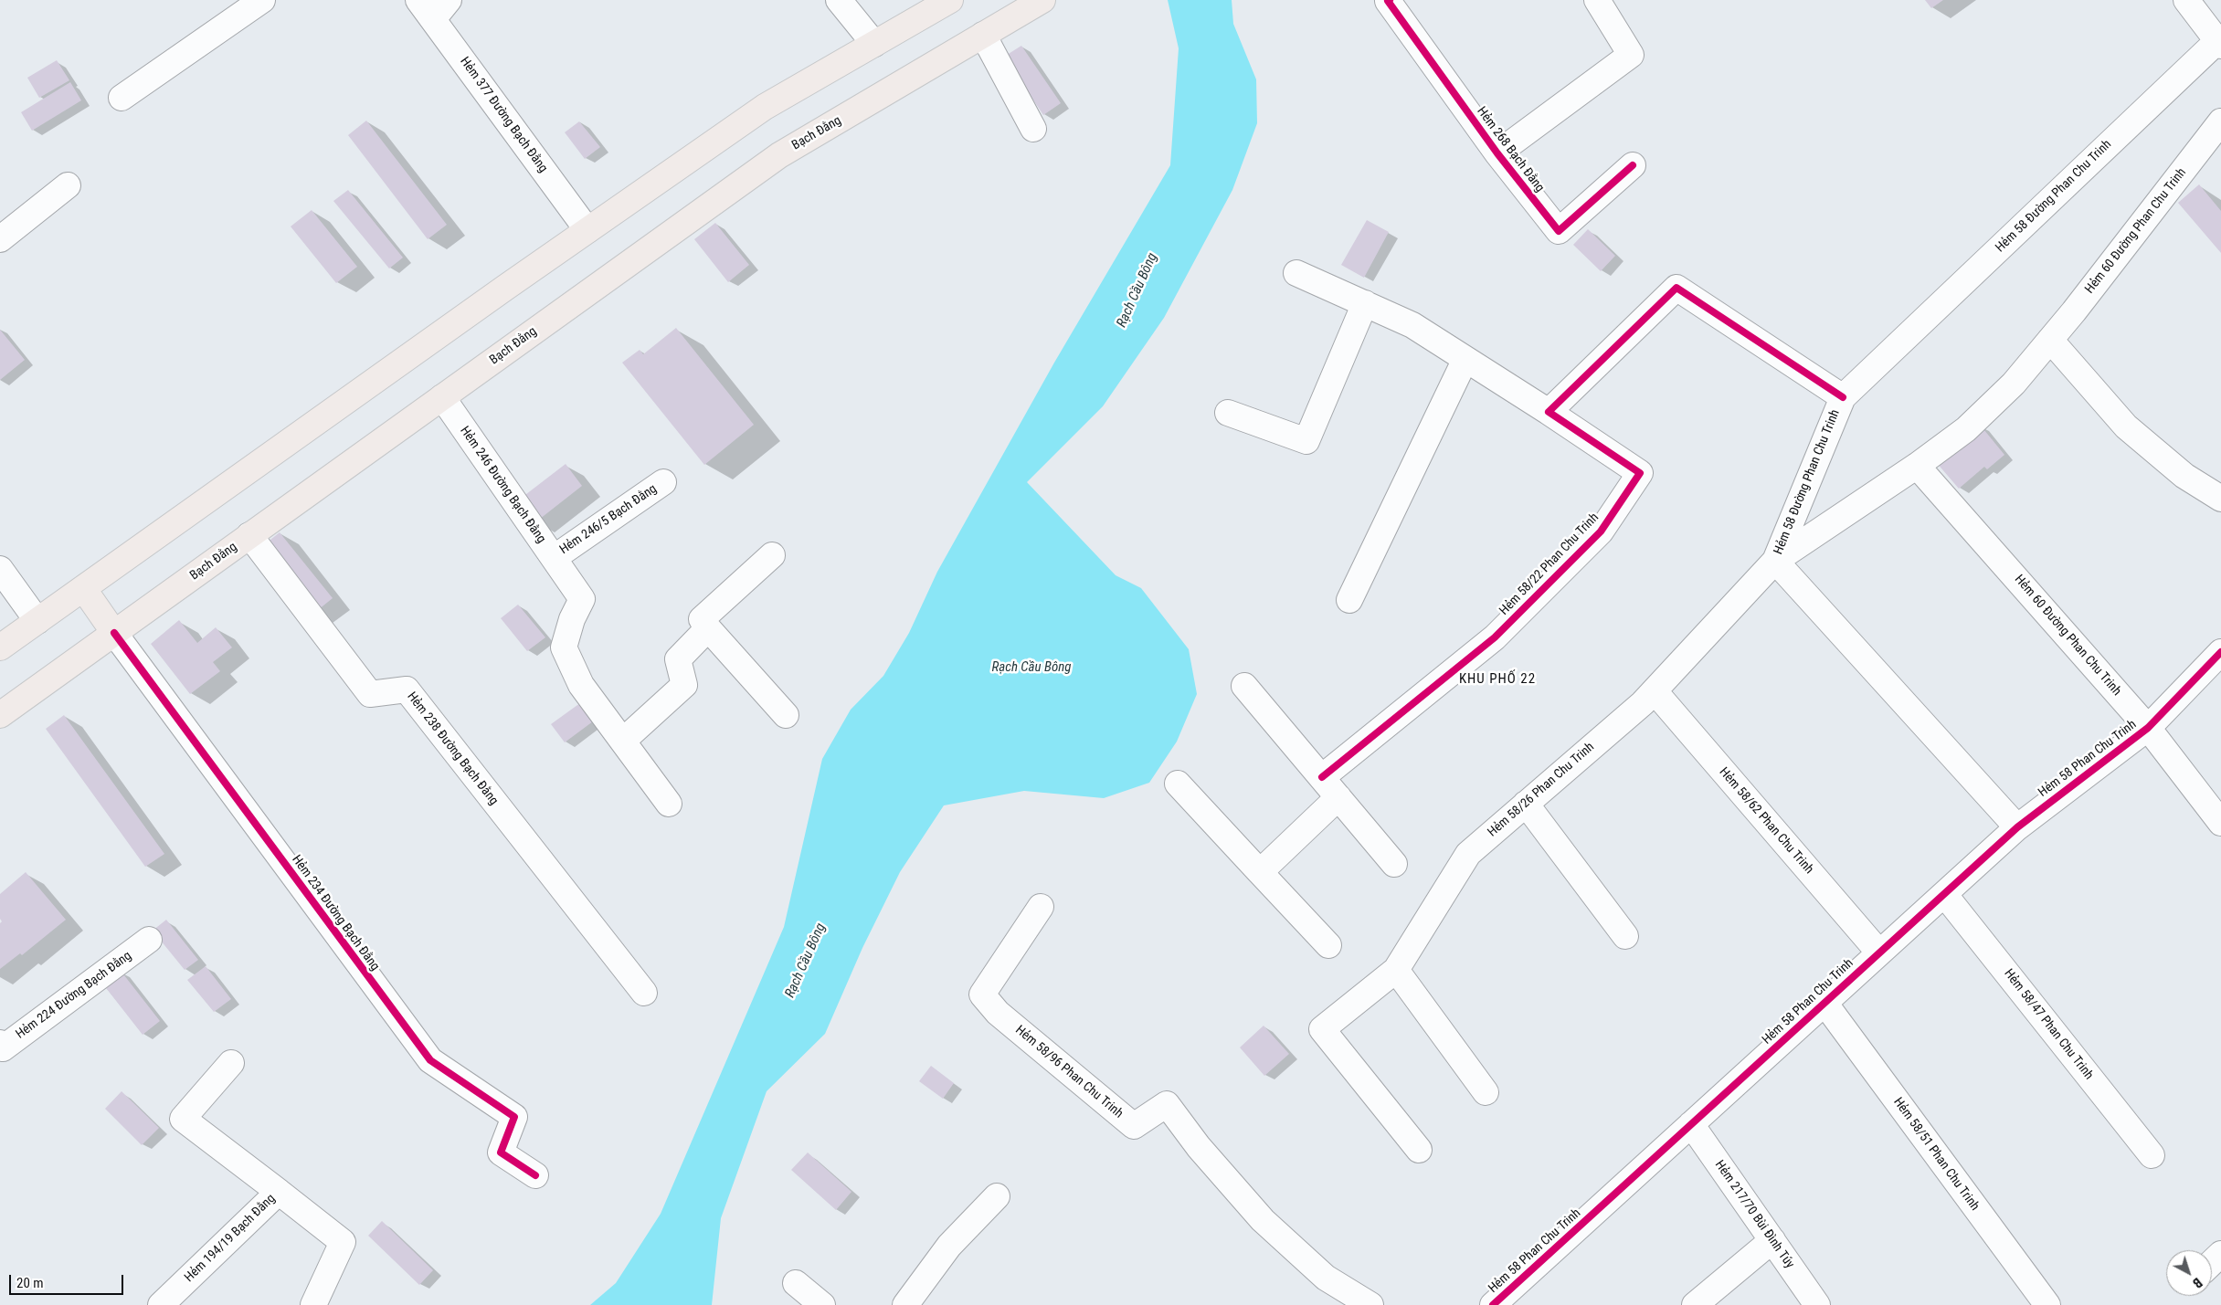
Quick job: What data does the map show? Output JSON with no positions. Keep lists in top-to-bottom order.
{
  "streets": {
    "main road": ["Bạch Đằng"],
    "street": [
      "Hẻm 377 Đường Bạch Đằng",
      "Hẻm 268 Bạch Đằng",
      "Hẻm 58 Đường Phan Chu Trinh",
      "Hẻm 60 Đường Phan Chu Trinh",
      "Hẻm 246 Đường Bạch Đằng",
      "Hẻm 246/5 Bạch Đằng",
      "Hẻm 58/22 Phan Chu Trinh",
      "Hẻm 238 Đường Bạch Đằng",
      "Hẻm 58 Phan Chu Trinh",
      "Hẻm 58/26 Phan Chu Trinh",
      "Hẻm 58/62 Phan Chu Trinh",
      "Hẻm 234 Đường Bạch Đằng",
      "Hẻm 224 Đường Bạch Đằng",
      "Hẻm 58/47 Phan Chu Trinh",
      "Hẻm 58/96 Phan Chu Trinh",
      "Hẻm 58/51 Phan Chu Trinh",
      "Hẻm 217/70 Bùi Đình Túy",
      "Hẻm 194/19 Bạch Đằng"
    ]
  },
  "crossings": [
    ["Bạch Đằng", "Hẻm 246 Đường Bạch Đằng"],
    ["Bạch Đằng", "Hẻm 238 Đường Bạch Đằng"],
    ["Bạch Đằng", "Hẻm 234 Đường Bạch Đằng"],
    ["Hẻm 58 Đường Phan Chu Trinh", "Hẻm 60 Đường Phan Chu Trinh"],
    ["Hẻm 58 Đường Phan Chu Trinh", "Hẻm 58 Phan Chu Trinh"],
    ["Hẻm 58 Đường Phan Chu Trinh", "Hẻm 58/26 Phan Chu Trinh"],
    ["Hẻm 60 Đường Phan Chu Trinh", "Hẻm 58 Phan Chu Trinh"],
    ["Hẻm 60 Đường Phan Chu Trinh", "Hẻm 58/26 Phan Chu Trinh"],
    ["Hẻm 246 Đường Bạch Đằng", "Hẻm 246/5 Bạch Đằng"],
    ["Hẻm 58 Phan Chu Trinh", "Hẻm 58/62 Phan Chu Trinh"],
    ["Hẻm 58 Phan Chu Trinh", "Hẻm 58/47 Phan Chu Trinh"],
    ["Hẻm 58 Phan Chu Trinh", "Hẻm 58/51 Phan Chu Trinh"],
    ["Hẻm 58 Phan Chu Trinh", "Hẻm 217/70 Bùi Đình Túy"],
    ["Hẻm 58/26 Phan Chu Trinh", "Hẻm 58/62 Phan Chu Trinh"]
  ],
  "districts": ["KHU PHỐ 22"],
  "water": ["Rạch Cầu Bông"],
  "scale_bar": "20 m",
  "north": "bottom right"
}
